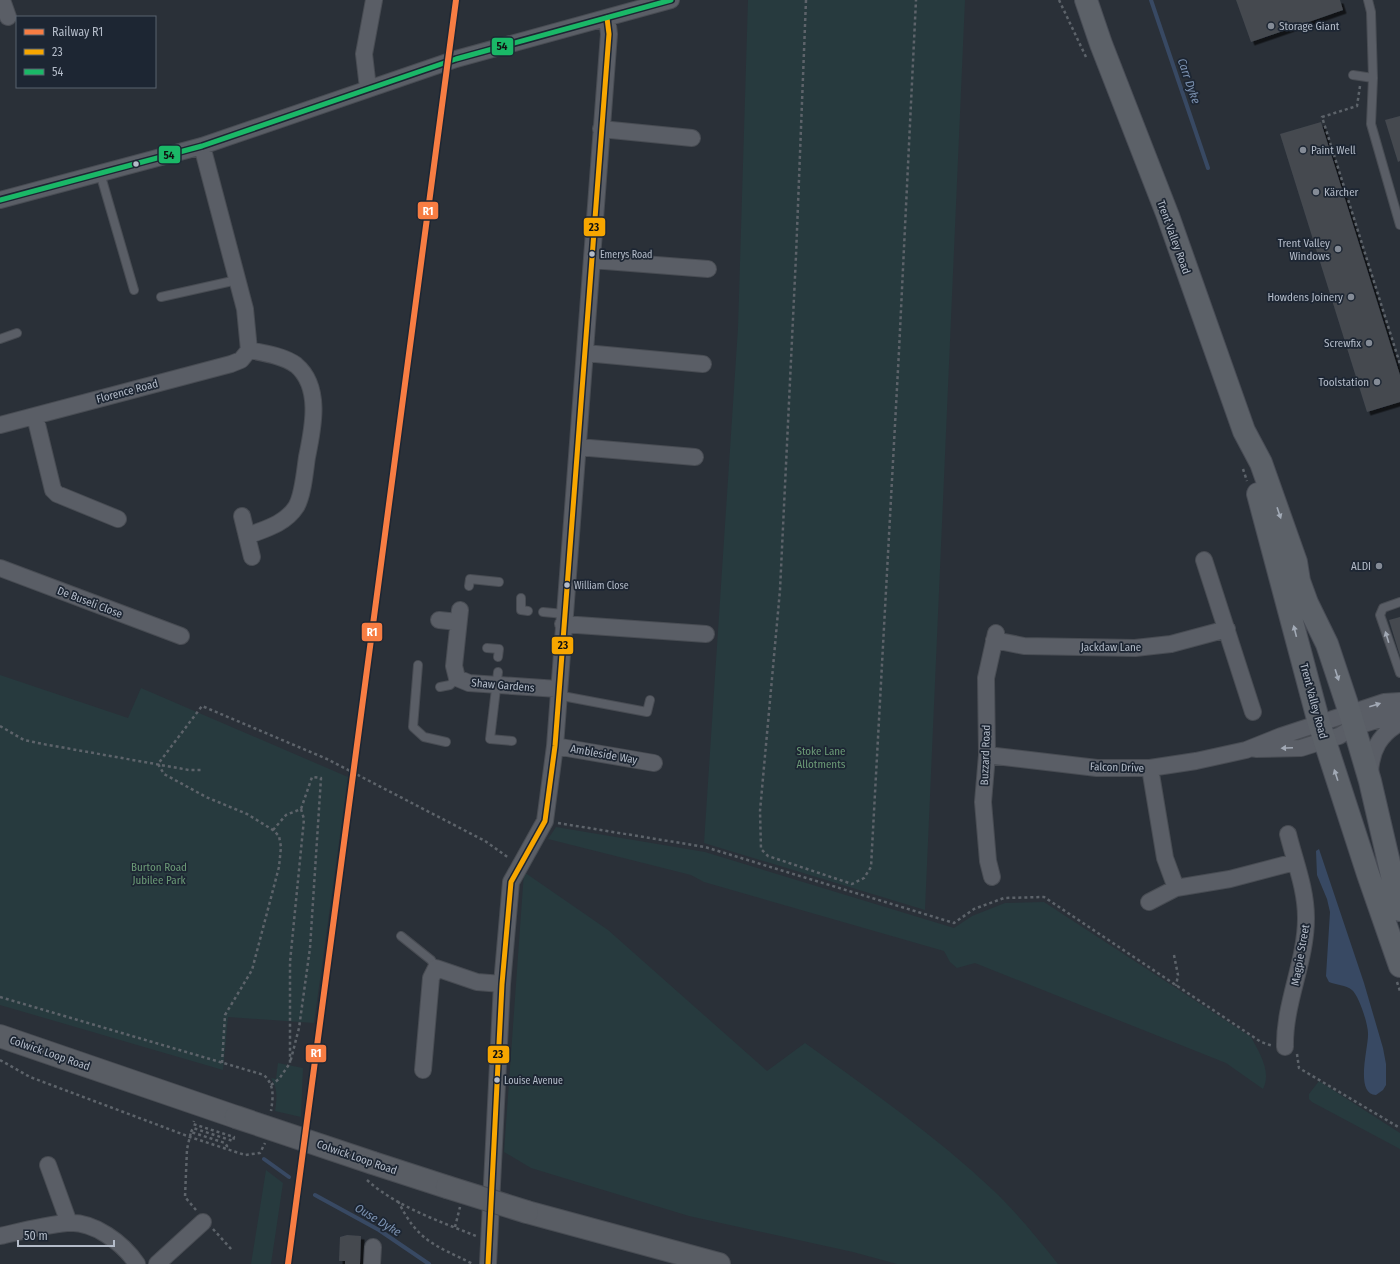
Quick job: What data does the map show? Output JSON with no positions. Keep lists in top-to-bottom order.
{
  "streets": {
    "main road": ["Trent Valley Road", "Colwick Loop Road"],
    "street": [
      "Florence Road",
      "De Buseli Close",
      "Jackdaw Lane",
      "Shaw Gardens",
      "Ambleside Way",
      "Buzzard Road",
      "Falcon Drive",
      "Magpie Street"
    ]
  },
  "crossings": [
    ["Trent Valley Road", "Falcon Drive"],
    ["Jackdaw Lane", "Buzzard Road"],
    ["Buzzard Road", "Falcon Drive"]
  ],
  "water": ["Carr Dyke", "Ouse Dyke"],
  "parks": ["Stoke Lane Allotments", "Burton Road Jubilee Park"],
  "places": [
    "Storage Giant",
    "Paint Well",
    "Kärcher",
    "Trent Valley Windows",
    "Emerys Road",
    "Howdens Joinery",
    "Screwfix",
    "Toolstation",
    "ALDI",
    "William Close",
    "Louise Avenue"
  ],
  "lines": ["rail line R1", "transit line 54", "transit line 23"],
  "legend": ["Railway R1", "23", "54"],
  "scale_bar": "50 m"
}
